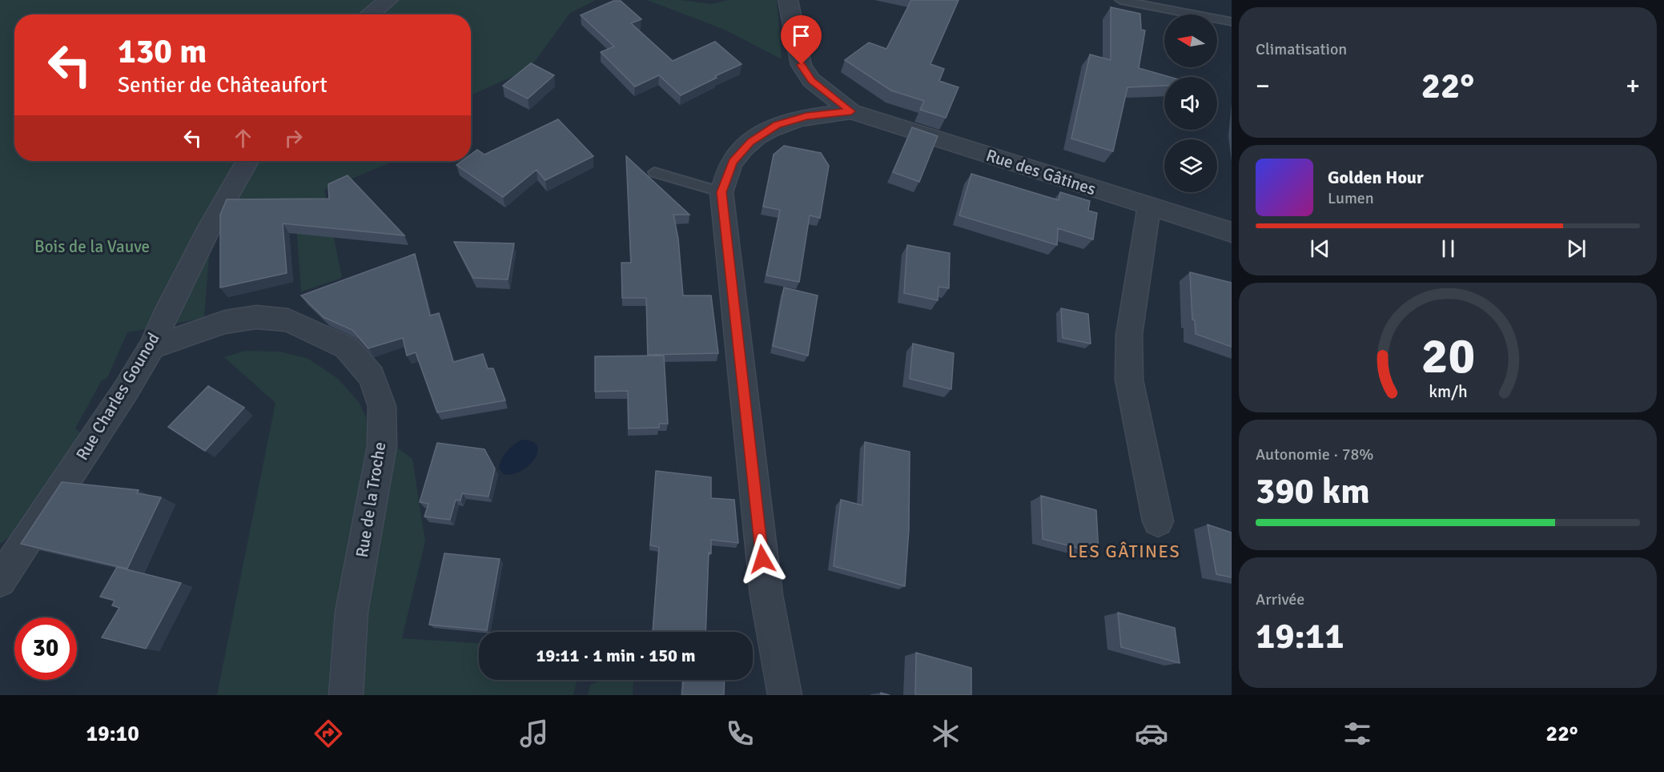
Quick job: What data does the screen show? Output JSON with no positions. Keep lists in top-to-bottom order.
{
  "streets": {
    "street": ["Rue des Gâtines", "Rue Charles Gounod", "Rue de la Troche"]
  },
  "crossings": [
    ["Rue Charles Gounod", "Rue de la Troche"]
  ],
  "districts": ["LES GÂTINES"],
  "parks": ["Bois de la Vauve"],
  "north": "left",
  "page": {
    "tile": [
      "Climatisation",
      ["Autonomie · 78%", "390 km"],
      ["Arrivée", "19:11"]
    ],
    "turn": ["130 m", "Sentier de Châteaufort"],
    "heat": ["−", "22°", "+"],
    "song": ["Golden Hour", "Lumen"],
    "limit": "30",
    "trip": "19:11 · 1 min · 150 m",
    "tabs": ["19:10", "22°"],
    "gauge": ["20", "km/h"]
  }
}
